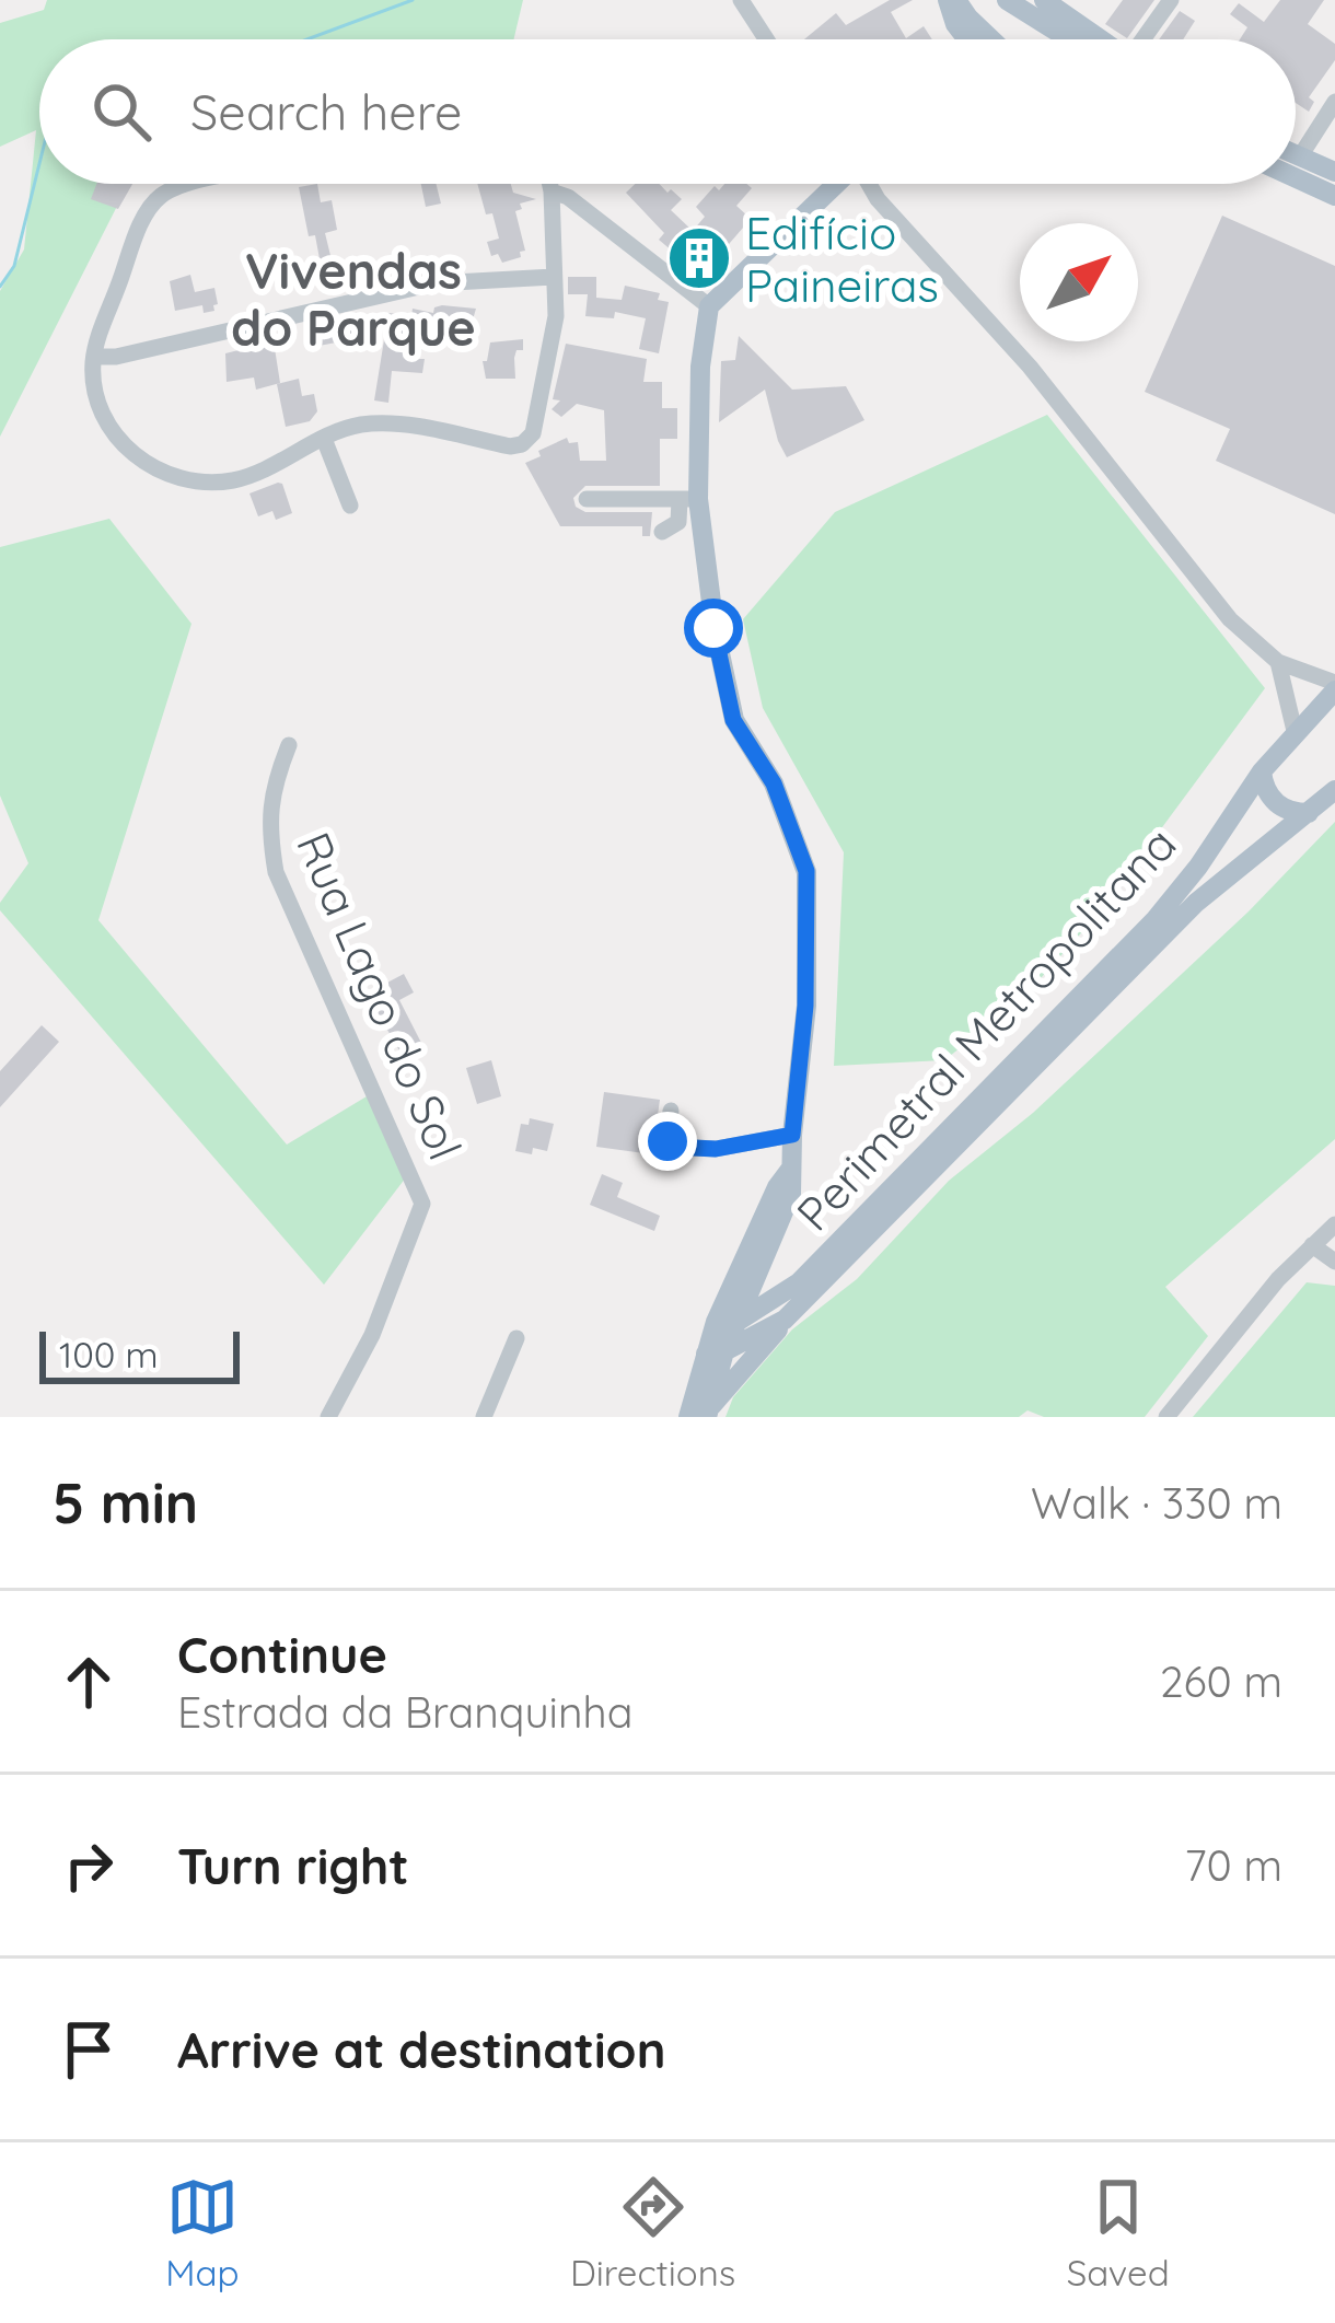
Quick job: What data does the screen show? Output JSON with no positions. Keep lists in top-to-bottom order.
{
  "streets": {
    "main road": ["Perimetral Metropolitana"],
    "street": ["Rua Lago do Sol"]
  },
  "districts": ["Vivendas do Parque"],
  "places": {
    "building": ["Edifício Paineiras"]
  },
  "scale_bar": "100 m",
  "north": "top right",
  "page": {
    "search": "Search here",
    "scale": "100 m",
    "heading": ["5 min", "Walk · 330 m"],
    "list": [
      ["Continue", "Estrada da Branquinha", "260 m"],
      ["Turn right", "70 m"],
      "Arrive at destination"
    ],
    "nav": ["Map", "Directions", "Saved"]
  }
}
